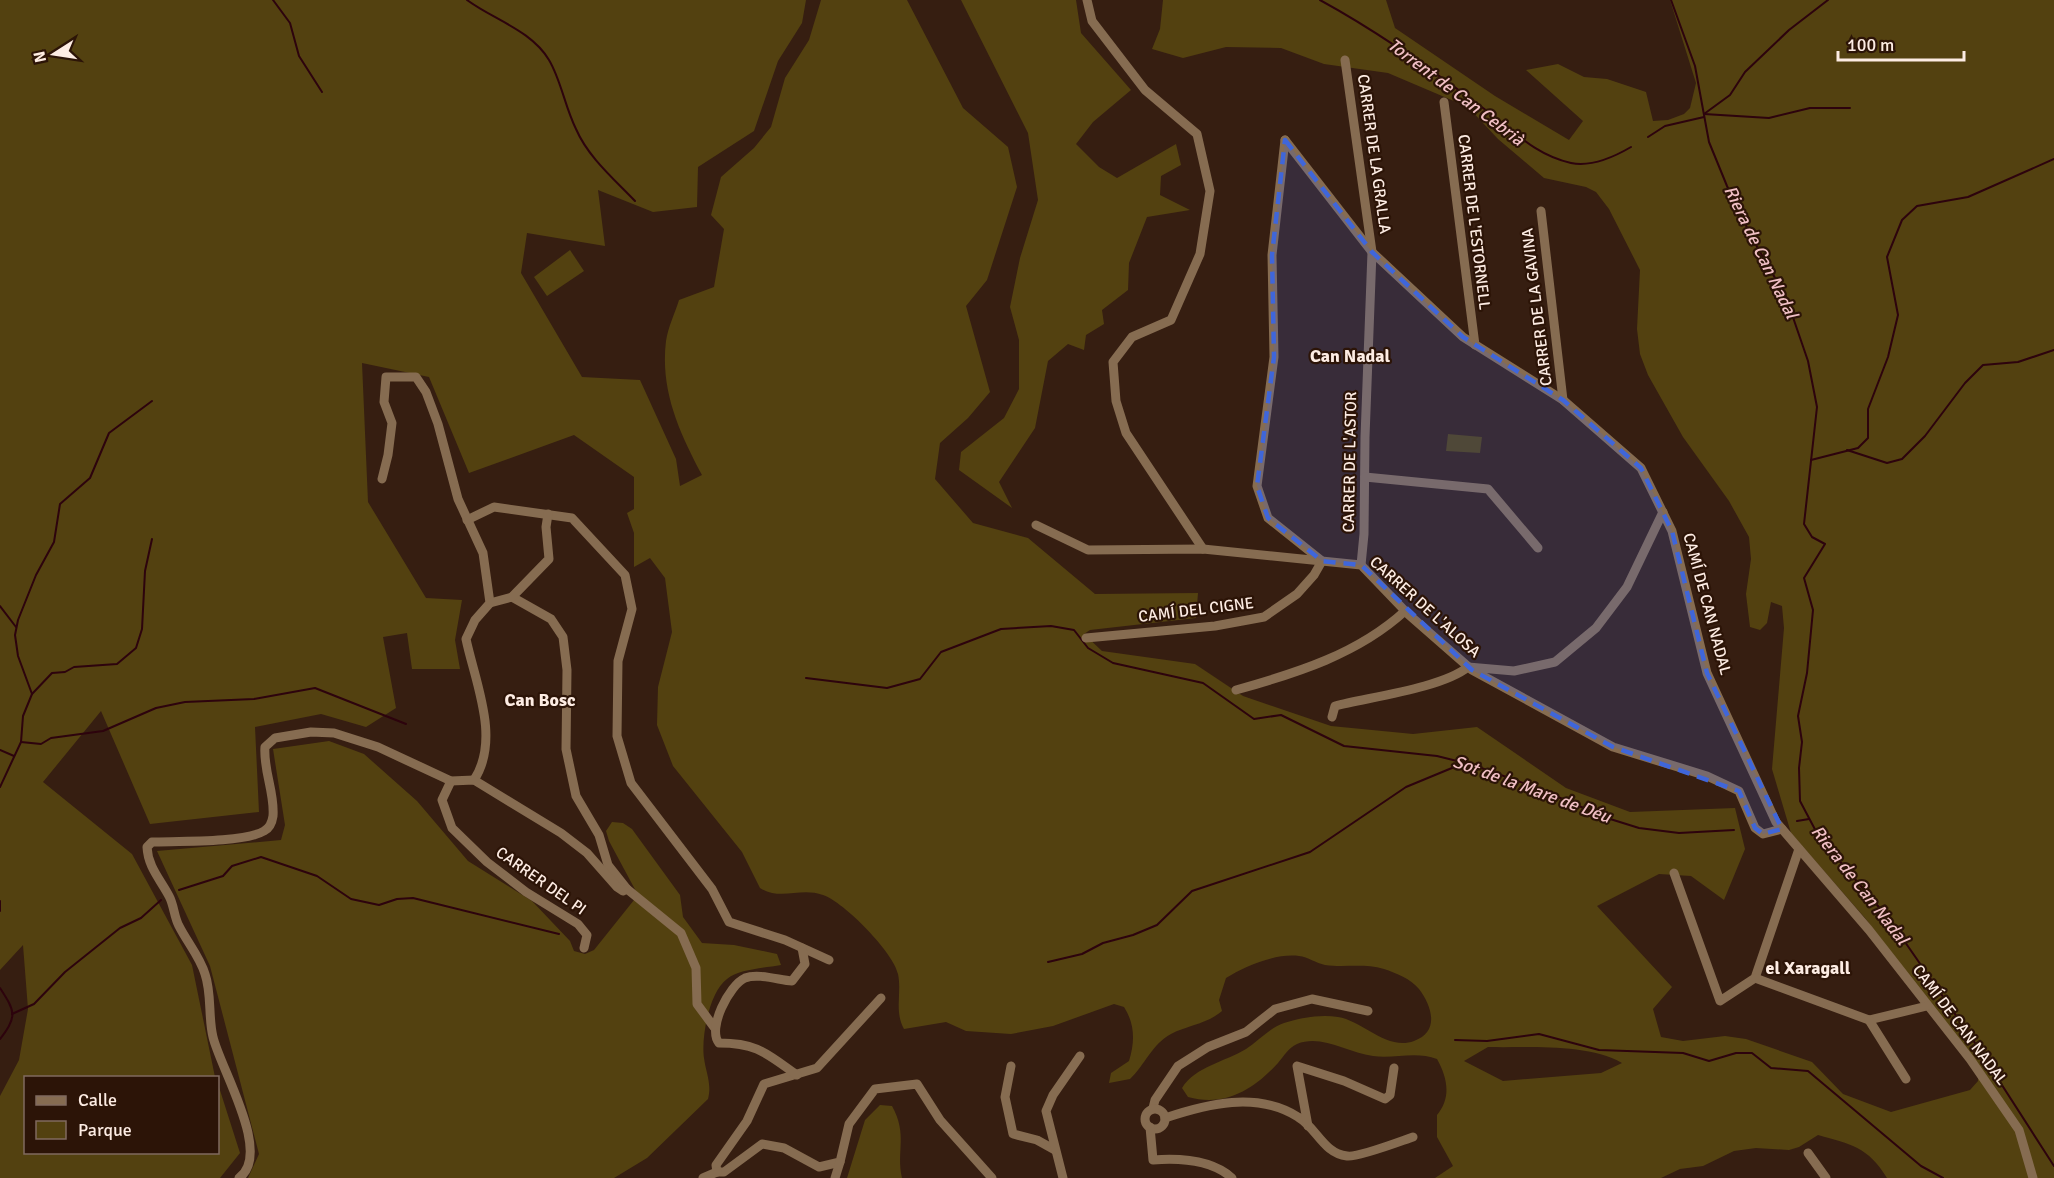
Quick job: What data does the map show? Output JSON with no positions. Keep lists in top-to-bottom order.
{
  "streets": {
    "street": [
      "CARRER DE LA GRALLA",
      "CARRER DE L'ESTORNELL",
      "CARRER DE LA GAVINA",
      "CARRER DE L'ASTOR",
      "CAMÍ DE CAN NADAL",
      "CARRER DE L'ALOSA",
      "CAMÍ DEL CIGNE",
      "CARRER DEL PI"
    ]
  },
  "crossings": [
    ["CARRER DE LA GRALLA", "CARRER DE L'ASTOR"],
    ["CARRER DE LA GRALLA", "CAMÍ DE CAN NADAL"],
    ["CARRER DE L'ESTORNELL", "CAMÍ DE CAN NADAL"],
    ["CARRER DE LA GAVINA", "CAMÍ DE CAN NADAL"],
    ["CARRER DE L'ASTOR", "CAMÍ DE CAN NADAL"],
    ["CARRER DE L'ASTOR", "CARRER DE L'ALOSA"],
    ["CAMÍ DE CAN NADAL", "CARRER DE L'ALOSA"],
    ["CAMÍ DE CAN NADAL", "CAMÍ DEL CIGNE"],
    ["CARRER DE L'ALOSA", "CAMÍ DEL CIGNE"]
  ],
  "districts": ["Can Nadal", "Can Bosc", "el Xaragall"],
  "water": ["Torrent de Can Cebrià", "Riera de Can Nadal", "Sot de la Mare de Déu"],
  "legend": ["Calle", "Parque"],
  "scale_bar": "100 m",
  "north": "left"
}
